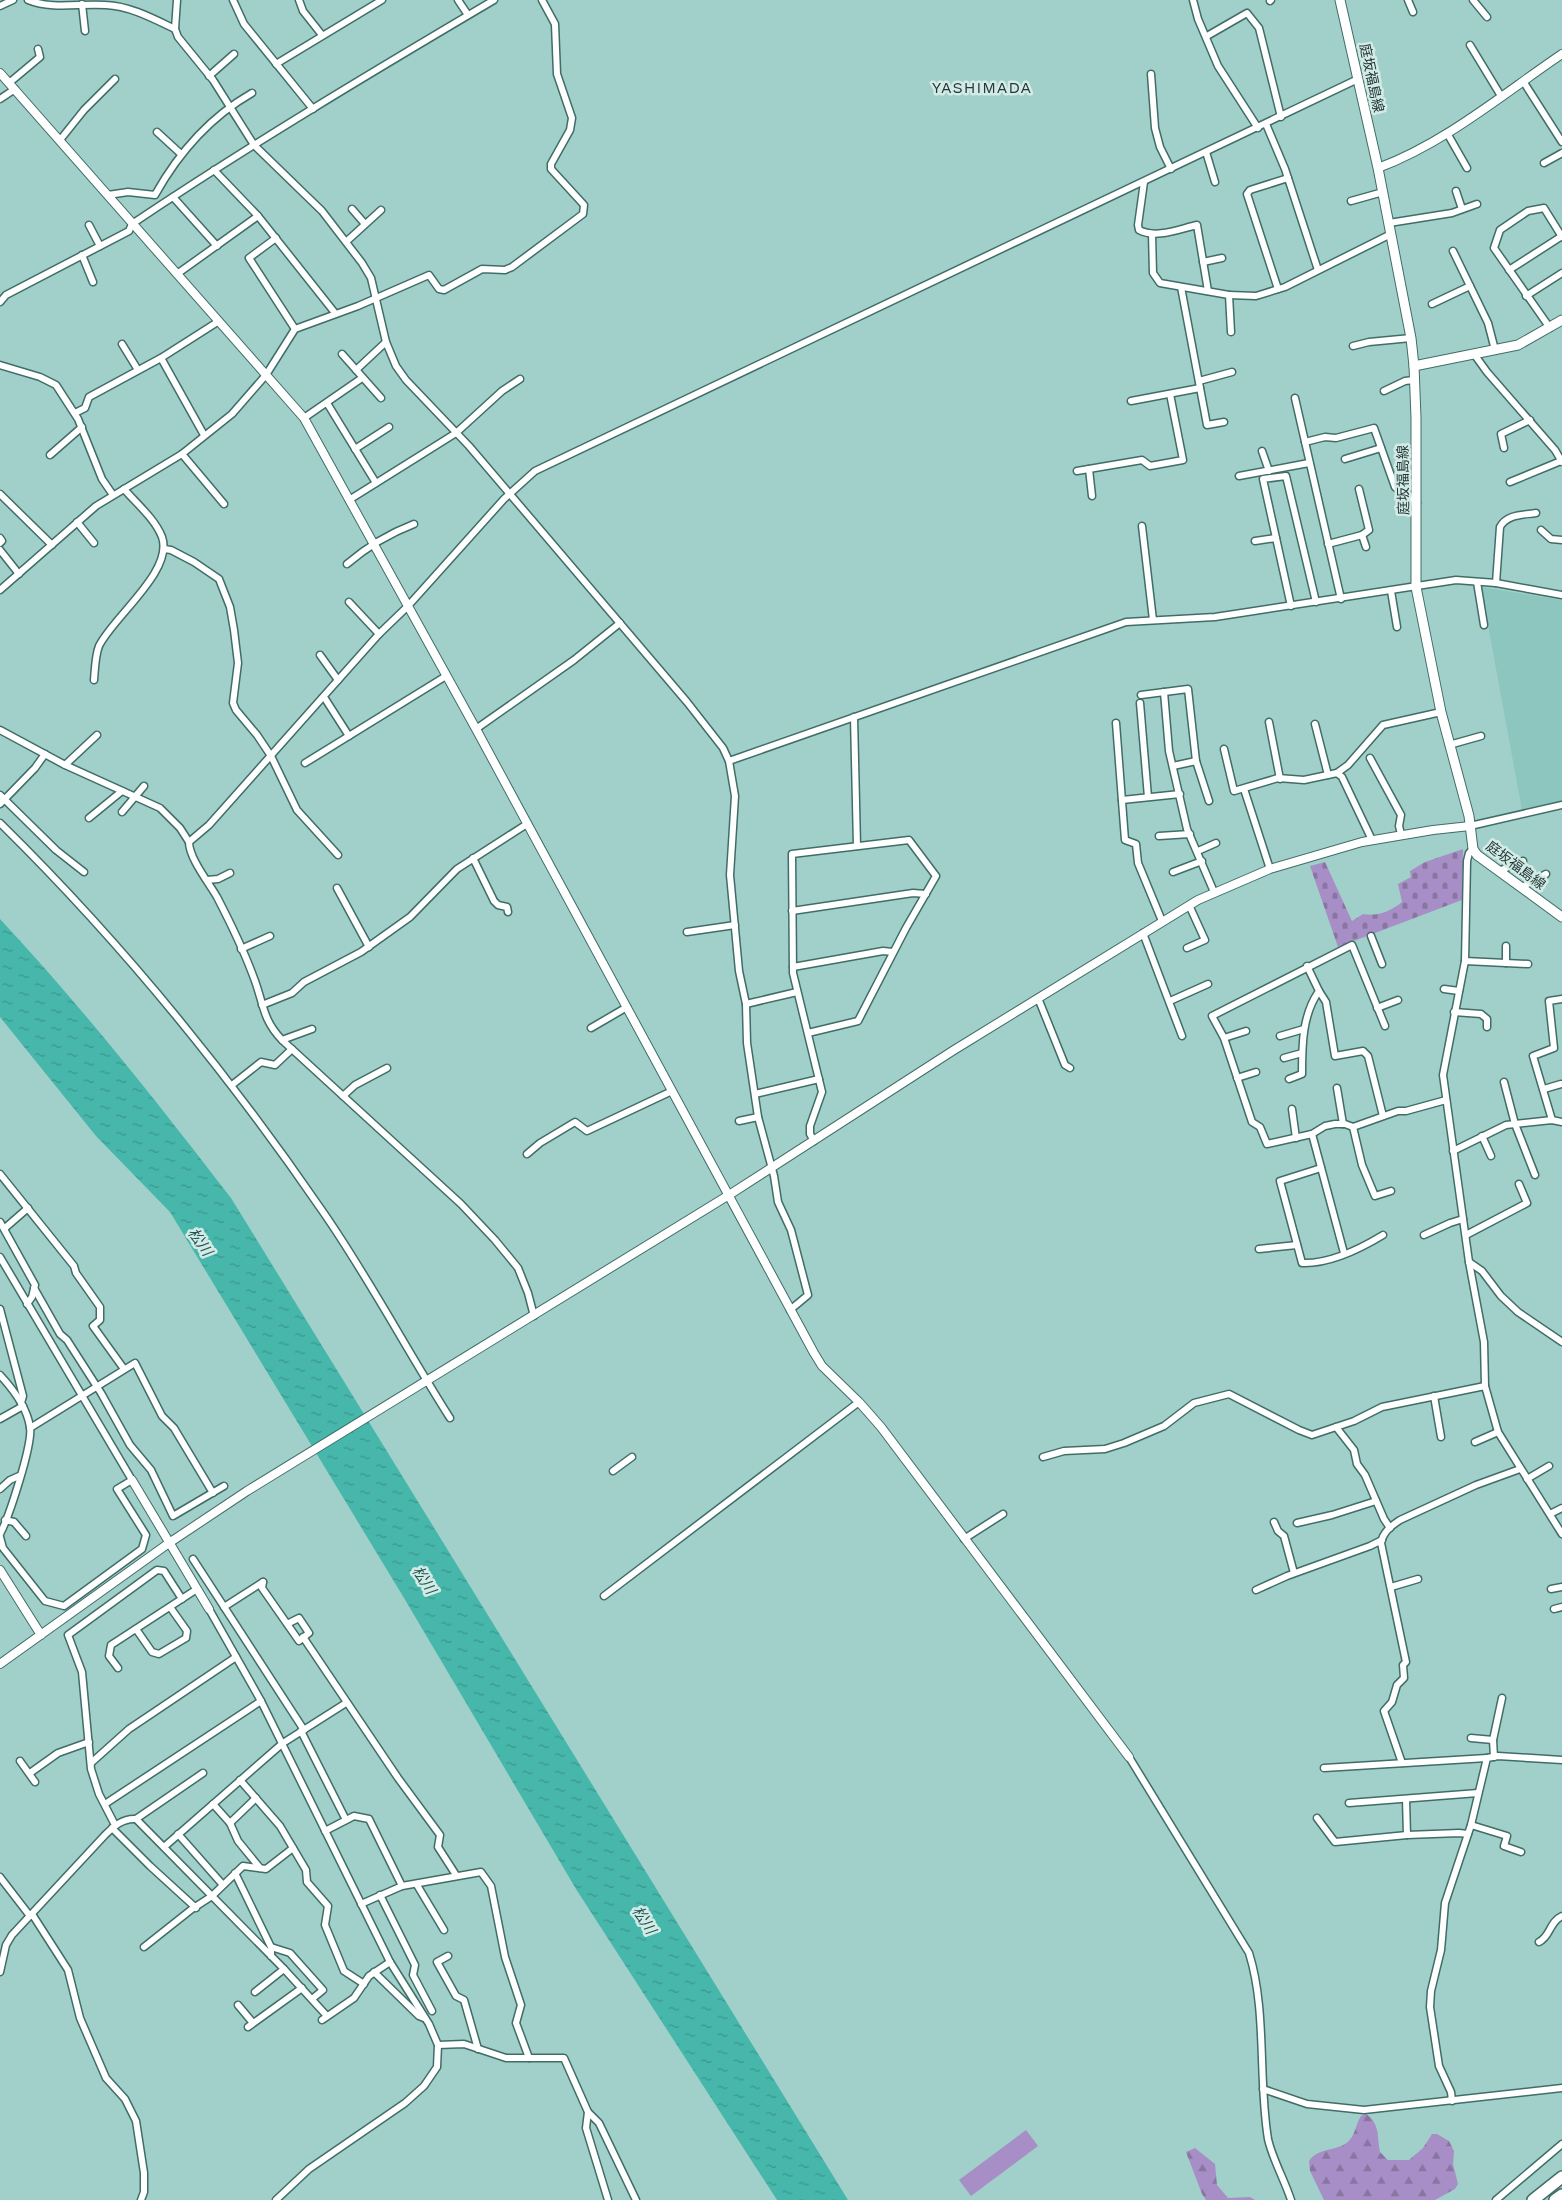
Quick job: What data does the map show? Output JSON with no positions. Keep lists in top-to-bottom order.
{
  "streets": {
    "main road": ["庭坂福島線"]
  },
  "districts": ["YASHIMADA"],
  "water": ["松川"]
}
